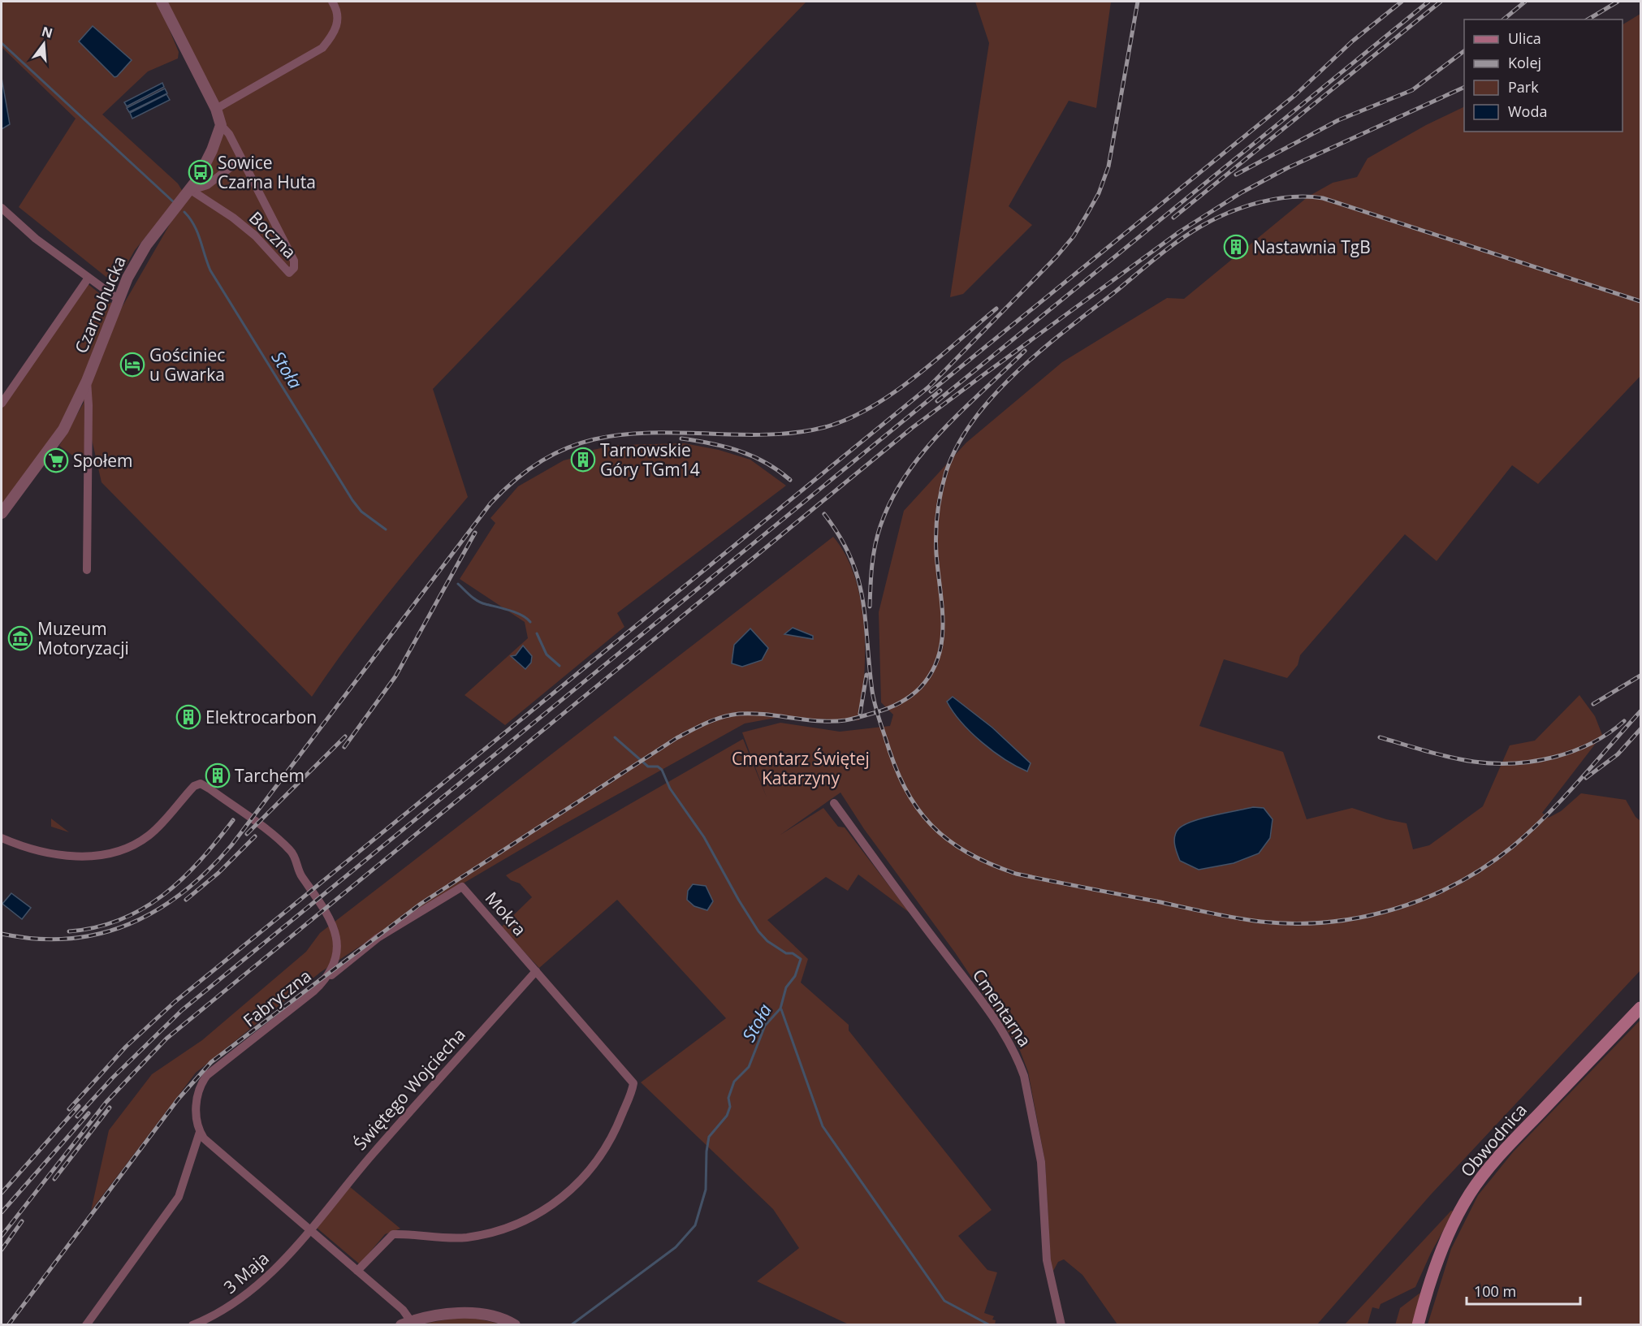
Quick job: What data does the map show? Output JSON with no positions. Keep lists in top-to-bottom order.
{
  "streets": {
    "main road": ["Obwodnica"],
    "street": [
      "Boczna",
      "Czarnohucka",
      "Mokra",
      "Fabryczna",
      "Cmentarna",
      "Świętego Wojciecha",
      "3 Maja"
    ]
  },
  "crossings": [
    ["Boczna", "Czarnohucka"],
    ["Mokra", "Fabryczna"],
    ["Mokra", "Świętego Wojciecha"],
    ["Świętego Wojciecha", "3 Maja"]
  ],
  "water": ["Stoła"],
  "parks": ["Cmentarz Świętej Katarzyny"],
  "places": {
    "bus stop": ["Sowice Czarna Huta"],
    "building": [
      "Nastawnia TgB",
      "Tarnowskie Góry TGm14",
      "Elektrocarbon",
      "Tarchem"
    ],
    "hotel": ["Gościniec u Gwarka"],
    "supermarket": ["Społem"],
    "museum": ["Muzeum Motoryzacji"]
  },
  "legend": [
    "Ulica",
    "Kolej",
    "Park",
    "Woda"
  ],
  "scale_bar": "100 m",
  "north": "top"
}
